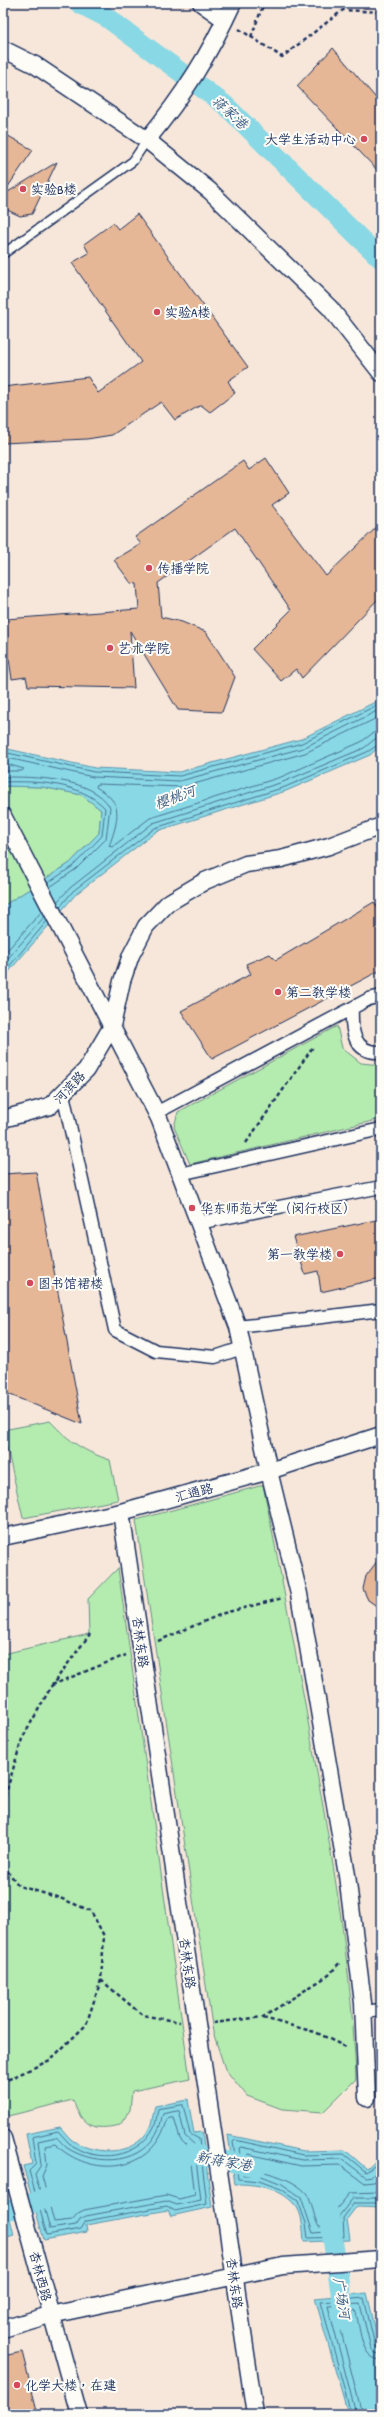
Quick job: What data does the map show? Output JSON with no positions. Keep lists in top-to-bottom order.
{
  "streets": {
    "street": [
      "河滨路",
      "汇通路",
      "杏林东路",
      "杏林西路"
    ]
  },
  "crossings": [
    ["汇通路", "杏林东路"]
  ],
  "water": [
    "蒋家港",
    "樱桃河",
    "新蒋家港",
    "广场河"
  ],
  "places": [
    "大学生活动中心",
    "实验B楼",
    "实验A楼",
    "传播学院",
    "艺术学院",
    "第二教学楼",
    "华东师范大学（闵行校区）",
    "第一教学楼",
    "图书馆裙楼",
    "化学大楼，在建"
  ]
}
